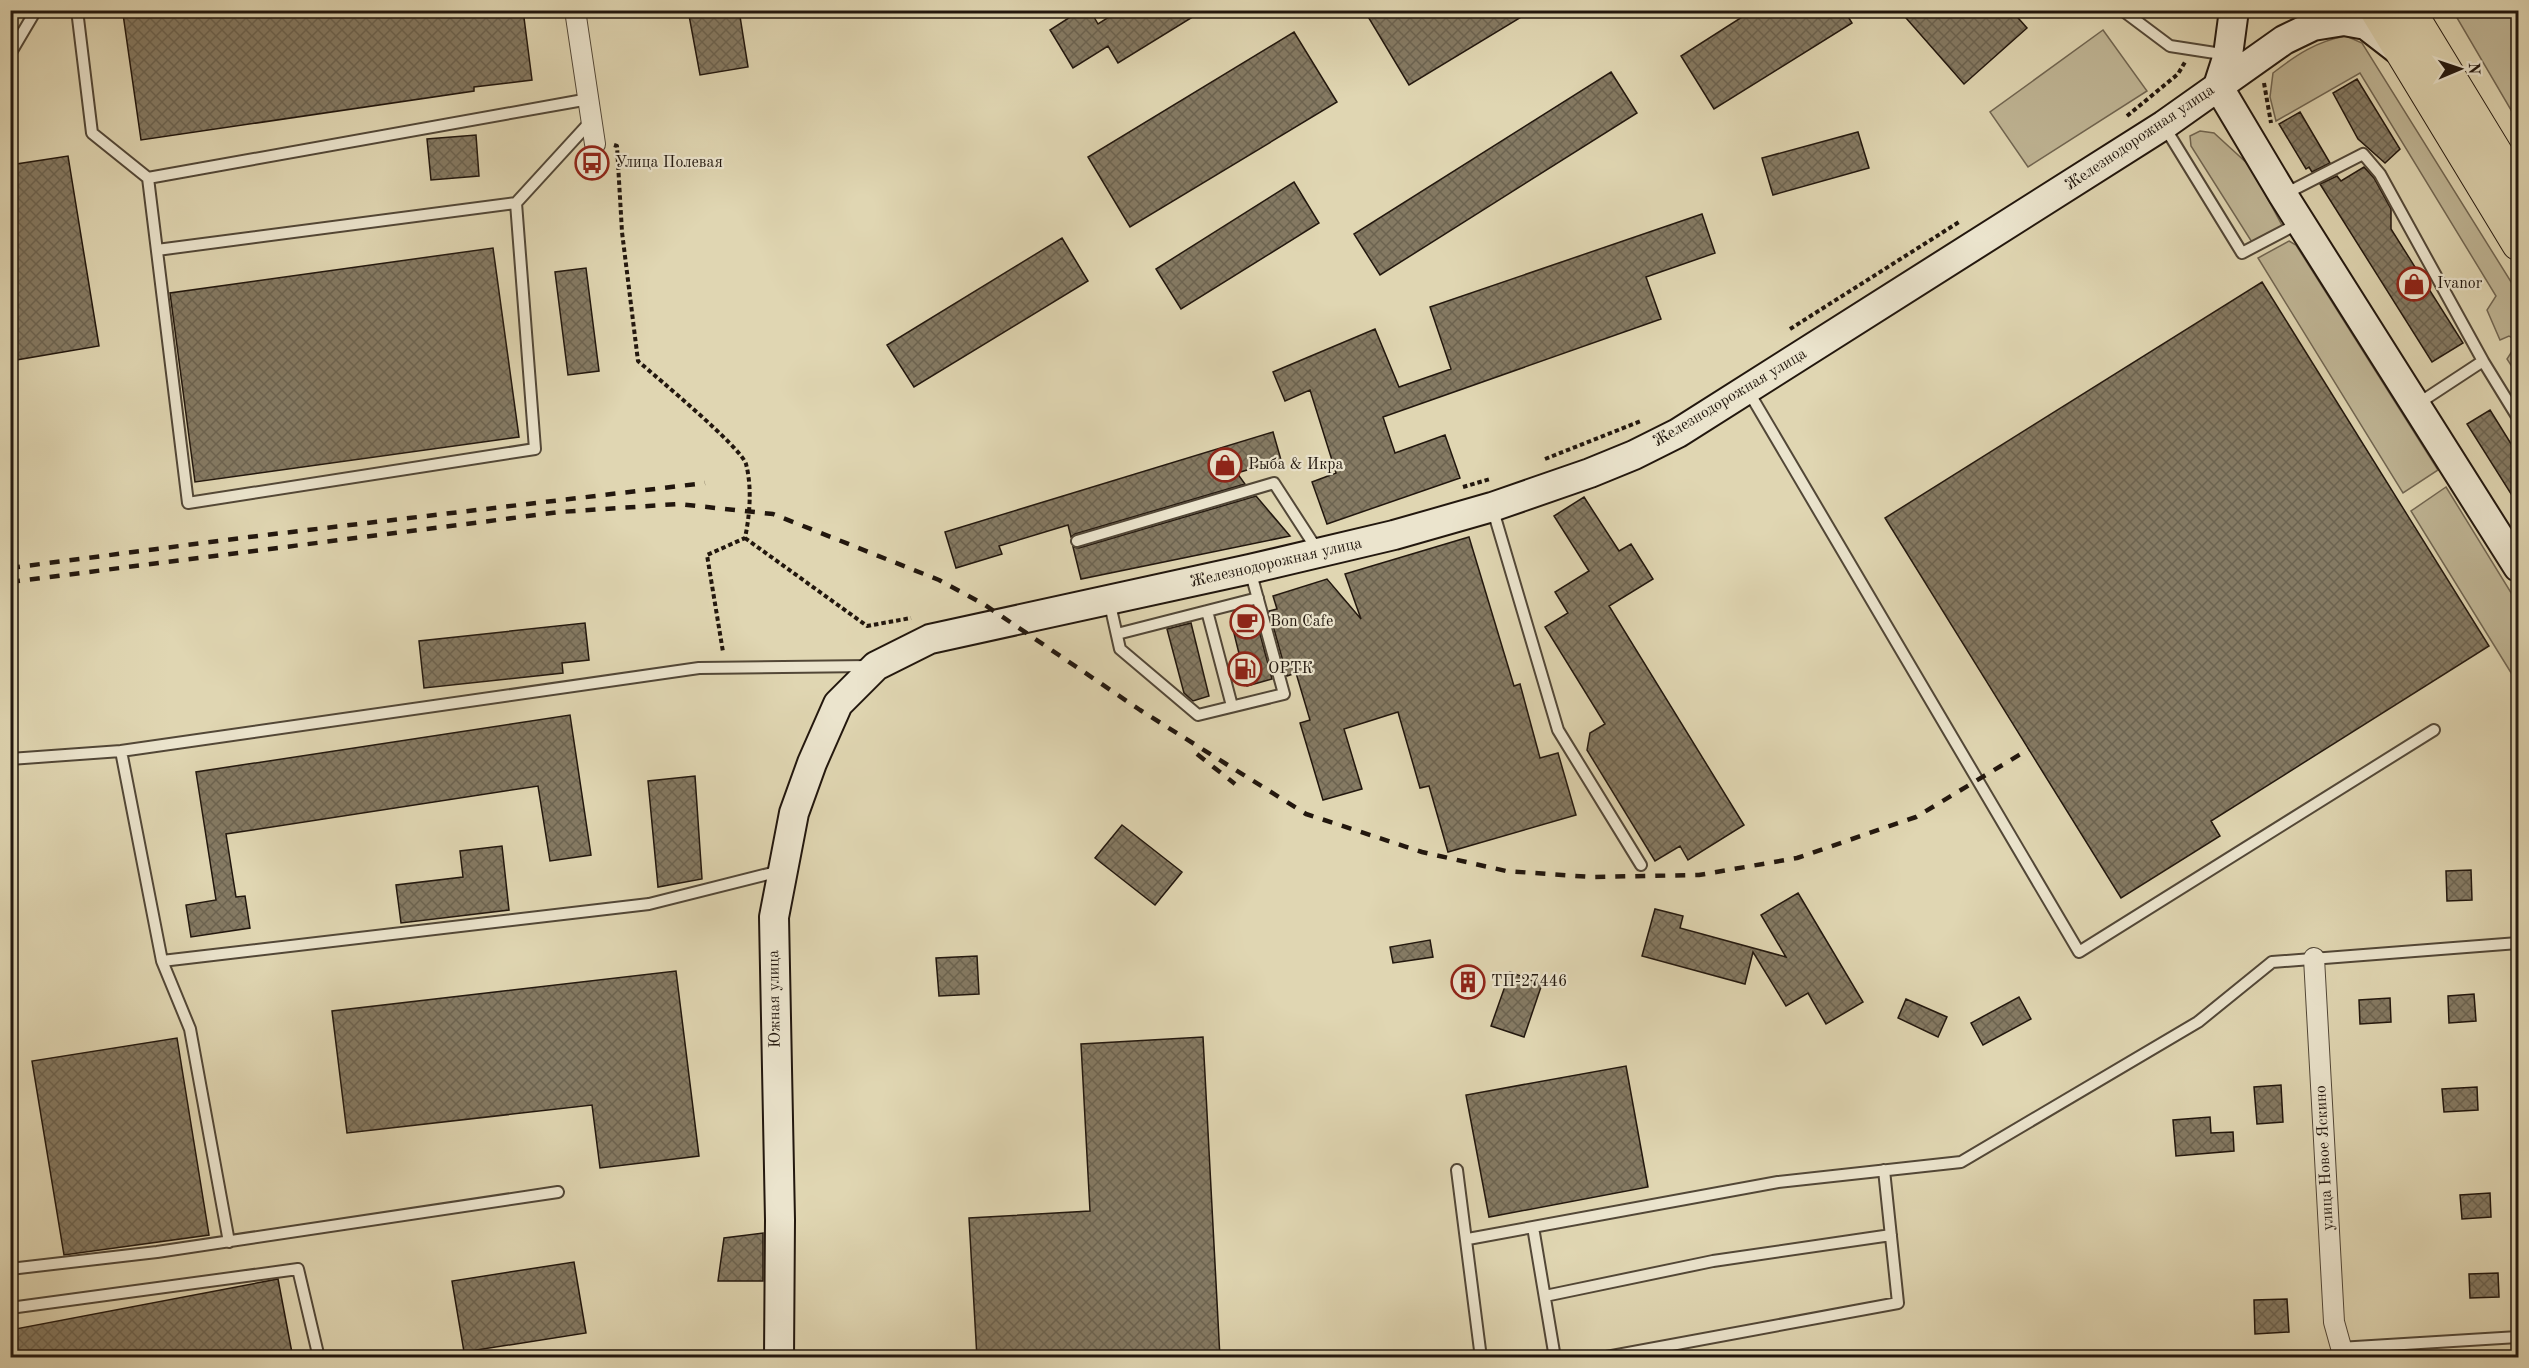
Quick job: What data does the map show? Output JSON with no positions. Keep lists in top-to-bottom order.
{
  "streets": {
    "street": ["Железнодорожная улица", "Южная улица", "улица Новое Яскино"]
  },
  "crossings": [
    ["Железнодорожная улица", "Южная улица"]
  ],
  "places": {
    "bus stop": ["Улица Полевая"],
    "shop": ["Ivanor", "Рыба & Икра"],
    "cafe": ["Bon Cafe"],
    "fuel station": ["ОРТК"],
    "building": ["ТП-27446"]
  },
  "north": "right"
}
